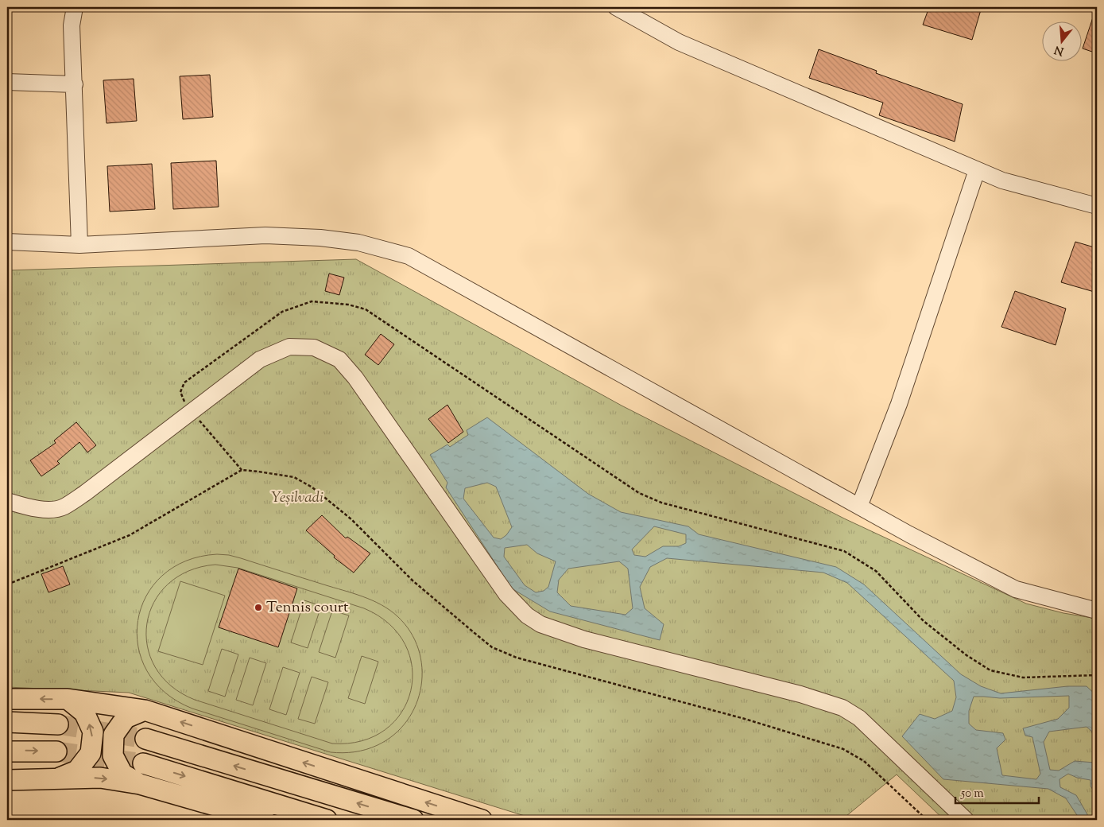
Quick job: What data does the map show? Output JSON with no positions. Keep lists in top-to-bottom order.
{
  "parks": ["Yeşilvadi"],
  "places": ["Tennis court"],
  "scale_bar": "50 m",
  "north": "bottom"
}
